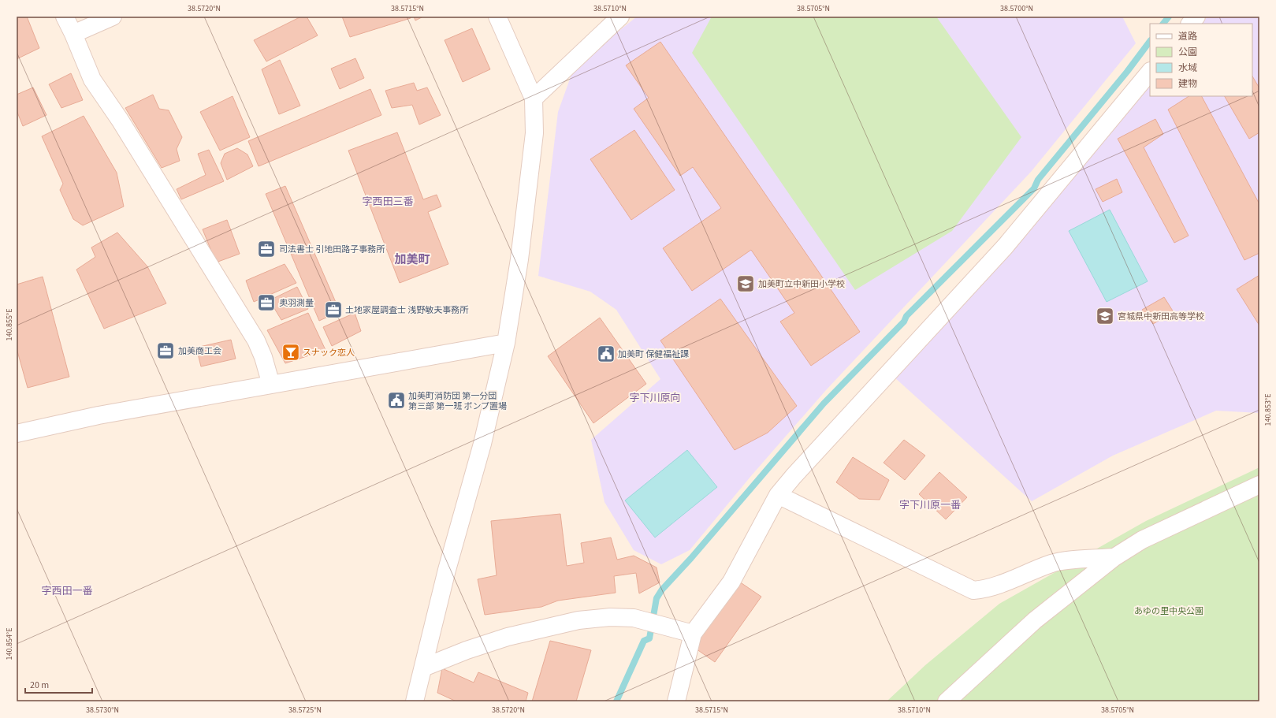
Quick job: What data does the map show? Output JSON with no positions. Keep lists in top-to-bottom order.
{
  "districts": [
    "字西田三番",
    "加美町",
    "字下川原向",
    "字下川原一番",
    "字西田一番"
  ],
  "parks": ["あゆの里中央公園"],
  "places": {
    "office": [
      "司法書士 引地田路子事務所",
      "奥羽測量",
      "土地家屋調査士 浅野敏夫事務所",
      "加美商工会"
    ],
    "school or university": ["加美町立中新田小学校", "宮城県中新田高等学校"],
    "bar": ["スナック恋人"],
    "public building": ["加美町 保健福祉課", "加美町消防団 第一分団 第三部 第一班 ポンプ置場"]
  },
  "legend": [
    "道路",
    "公園",
    "水域",
    "建物"
  ],
  "scale_bar": "20 m",
  "coordinates": [
    "38.5720°N",
    "38.5715°N",
    "38.5710°N",
    "38.5705°N",
    "38.5700°N",
    "140.855°E",
    "140.853°E",
    "140.854°E",
    "38.5730°N",
    "38.5725°N"
  ]
}
